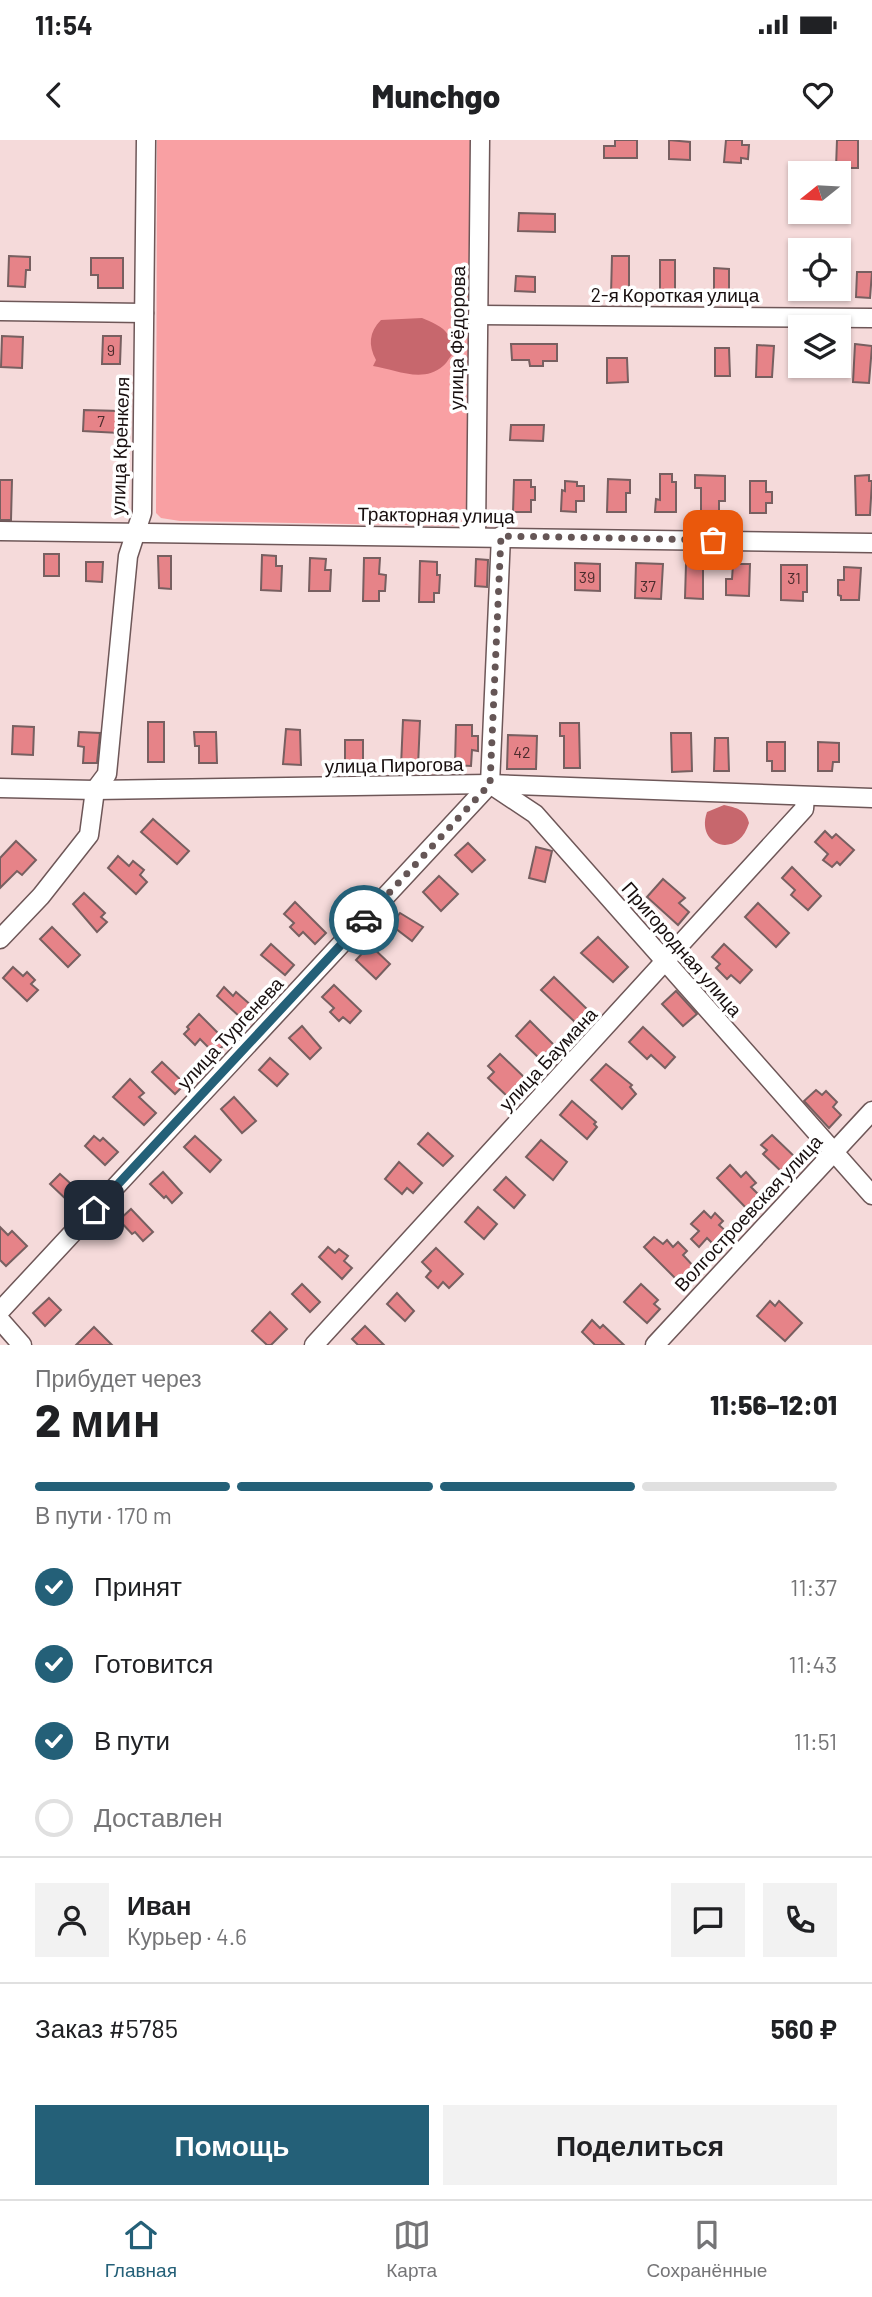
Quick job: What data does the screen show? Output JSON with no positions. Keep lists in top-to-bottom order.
{
  "streets": {
    "street": [
      "2-я Короткая улица",
      "улица Фёдорова",
      "улица Кренкеля",
      "Тракторная улица",
      "улица Пирогова",
      "Пригородная улица",
      "улица Тургенева",
      "улица Баумана",
      "Волгостроевская улица"
    ]
  },
  "crossings": [
    ["2-я Короткая улица", "улица Фёдорова"],
    ["улица Фёдорова", "Тракторная улица"],
    ["улица Кренкеля", "Тракторная улица"],
    ["улица Кренкеля", "улица Пирогова"],
    ["улица Пирогова", "Пригородная улица"],
    ["улица Пирогова", "улица Тургенева"],
    ["улица Пирогова", "улица Баумана"],
    ["Пригородная улица", "улица Тургенева"],
    ["Пригородная улица", "улица Баумана"],
    ["Пригородная улица", "Волгостроевская улица"]
  ],
  "house_numbers": [
    "9",
    "7",
    "39",
    "31",
    "37",
    "42"
  ],
  "north": "left",
  "page": {
    "status": "11:54",
    "header": "Munchgo",
    "heading": ["2 мин", "Прибудет через", "11:56–12:01"],
    "panel": [
      "Иван",
      "Курьер · 4.6",
      "Заказ #5785",
      "560 ₽"
    ],
    "bar": "В пути · 170 m",
    "list": [
      ["Принят", "11:37"],
      ["Готовится", "11:43"],
      ["В пути", "11:51"],
      "Доставлен"
    ],
    "buttons": ["Помощь", "Поделиться"],
    "tabs": ["Главная", "Карта", "Сохранённые"]
  }
}
